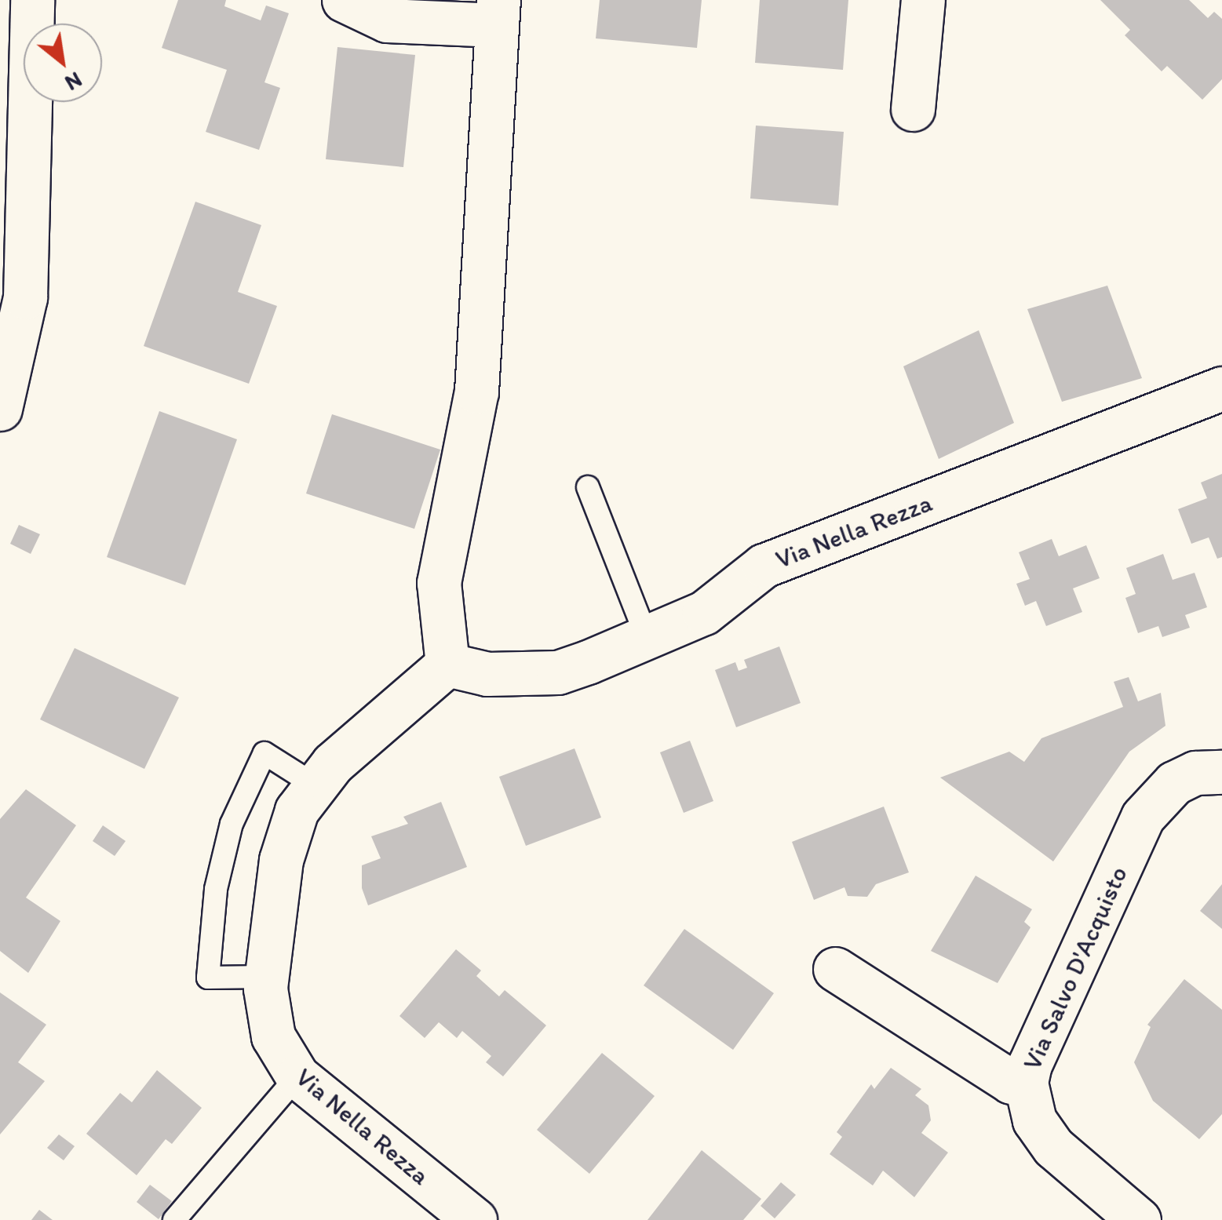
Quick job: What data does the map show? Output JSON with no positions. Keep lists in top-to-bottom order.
{
  "streets": {
    "street": ["Via Nella Rezza", "Via Salvo D'Acquisto"]
  },
  "north": "bottom right"
}
